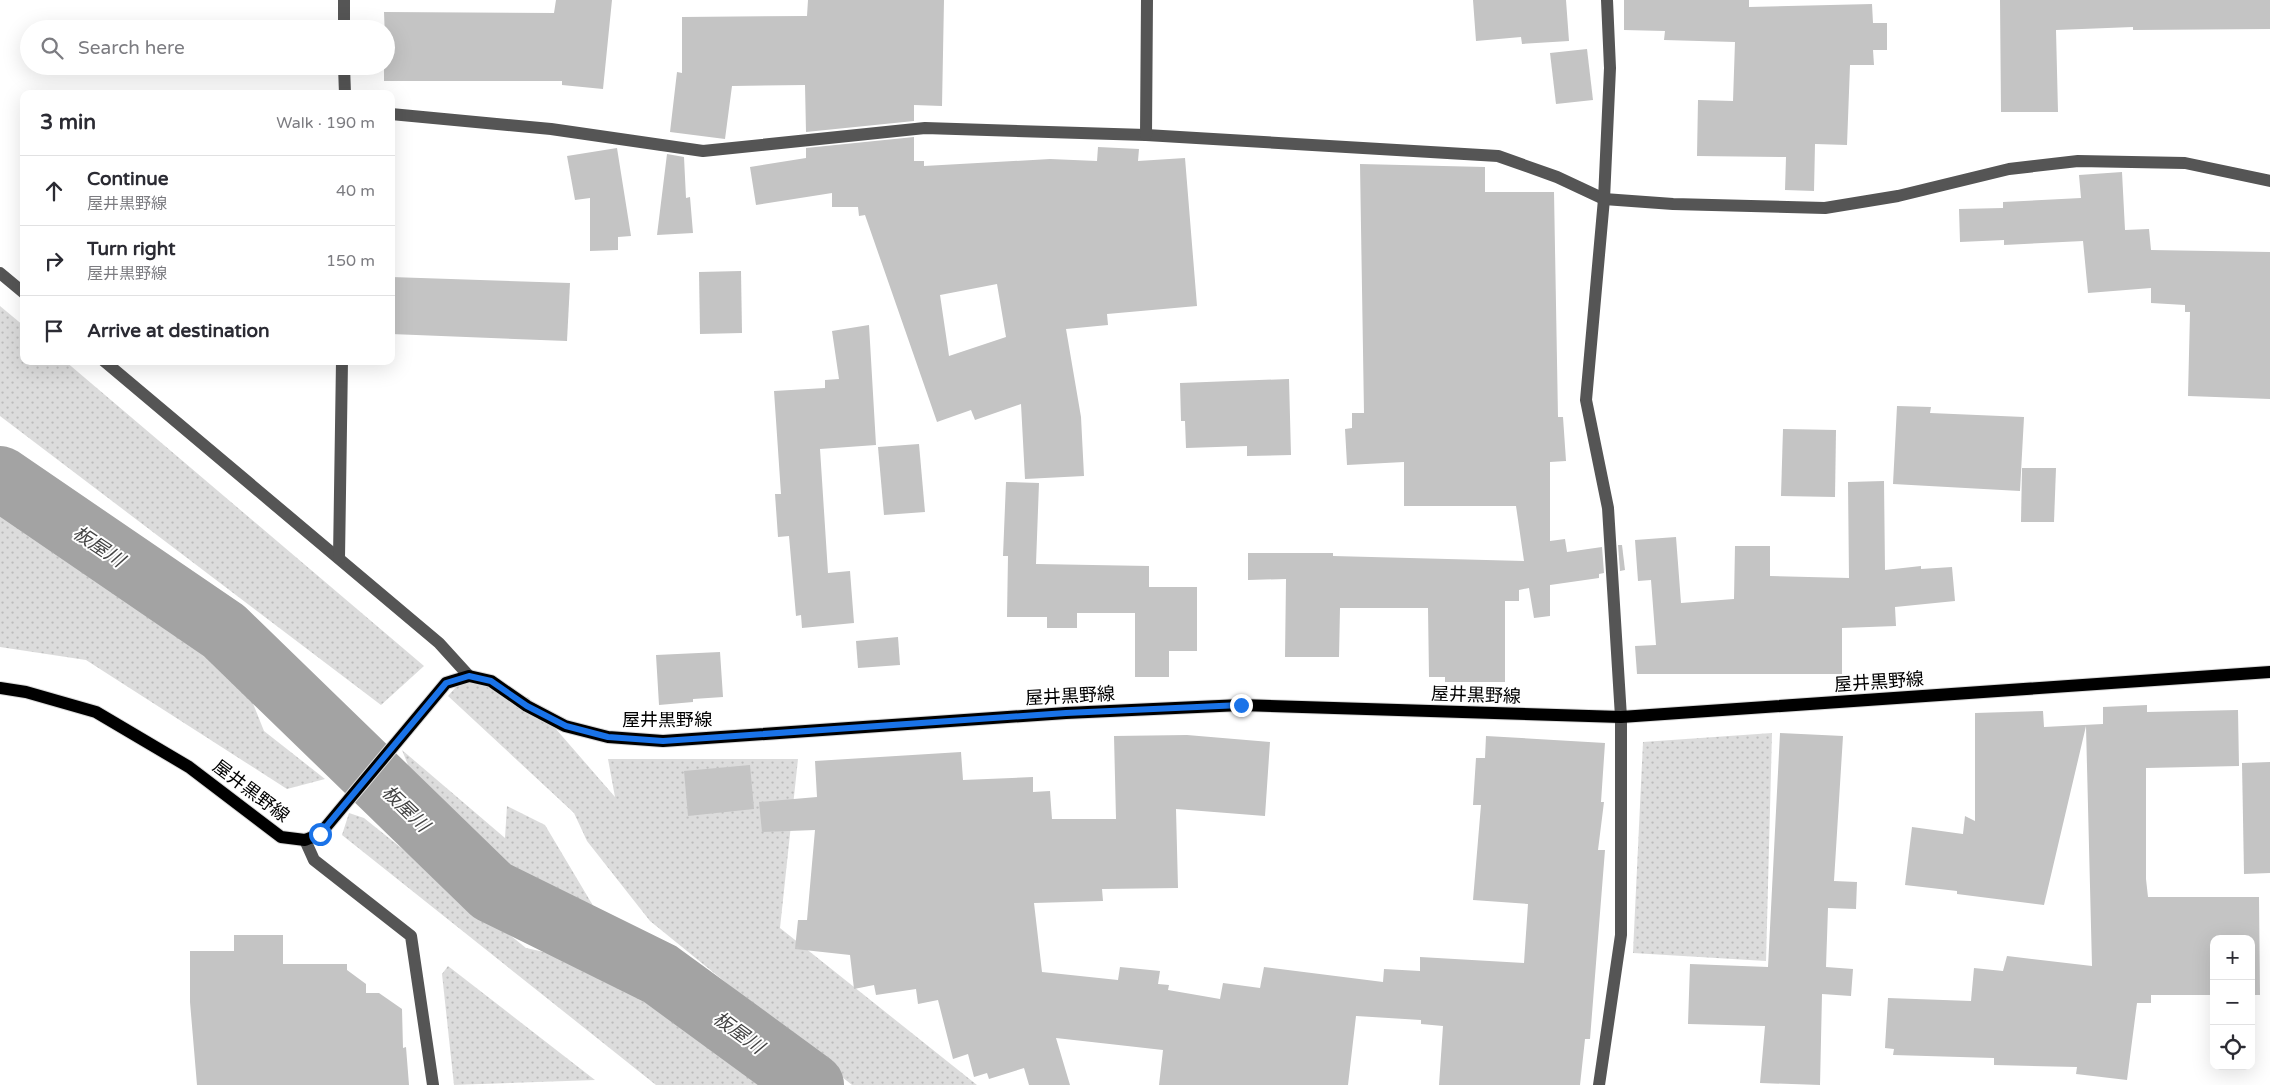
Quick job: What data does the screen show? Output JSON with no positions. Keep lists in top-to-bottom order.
{
  "streets": {
    "main road": ["屋井黒野線"]
  },
  "water": ["板屋川"],
  "page": {
    "search": "Search here",
    "heading": ["3 min", "Walk · 190 m"],
    "list": [
      ["Continue", "屋井黒野線", "40 m"],
      ["Turn right", "屋井黒野線", "150 m"],
      "Arrive at destination"
    ],
    "map_buttons": ["+", "−"]
  }
}
